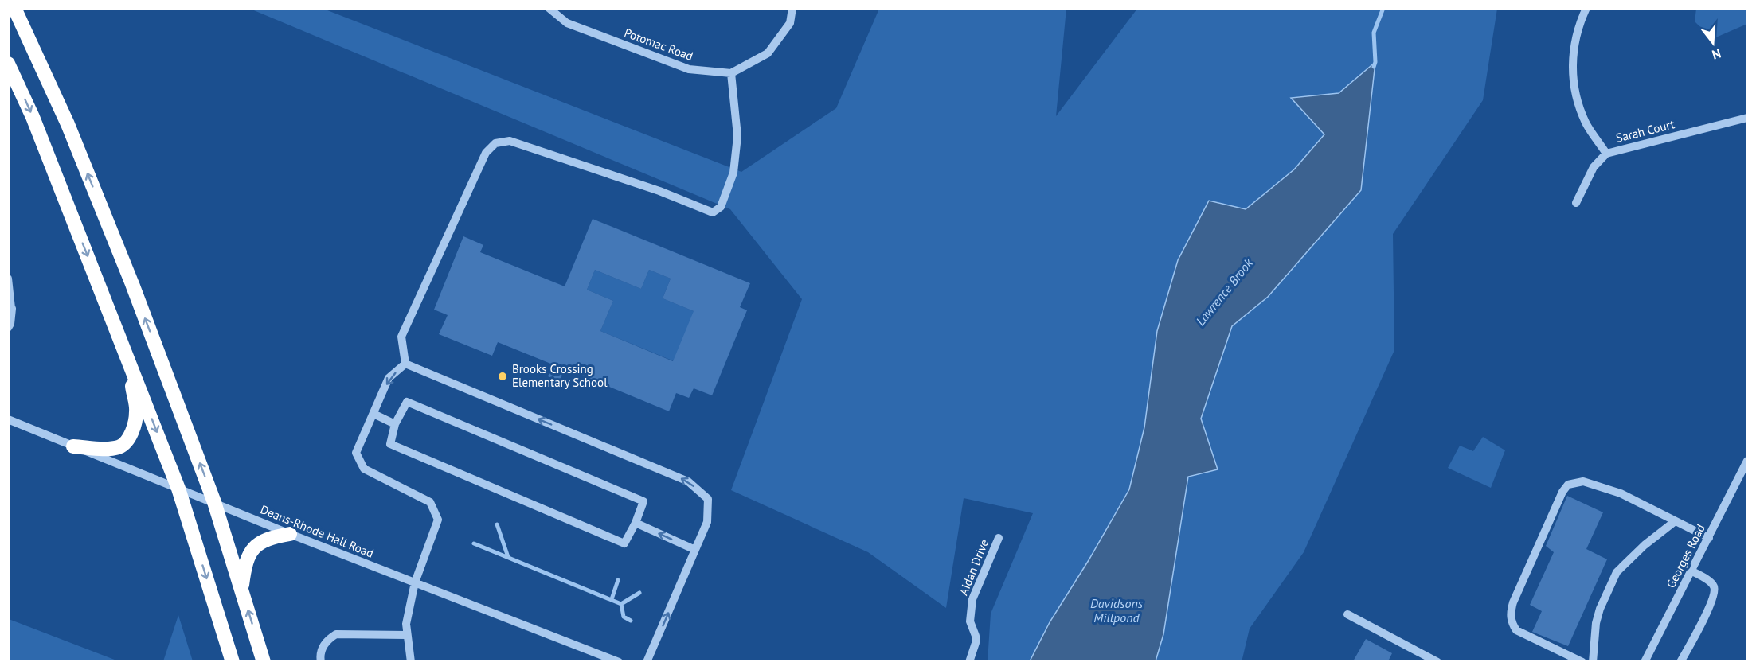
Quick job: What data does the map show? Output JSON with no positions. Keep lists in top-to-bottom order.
{
  "streets": {
    "street": [
      "Potomac Road",
      "Sarah Court",
      "Deans-Rhode Hall Road",
      "Georges Road",
      "Aidan Drive"
    ]
  },
  "water": ["Lawrence Brook", "Davidsons Millpond"],
  "places": ["Brooks Crossing Elementary School"],
  "north": "bottom"
}
